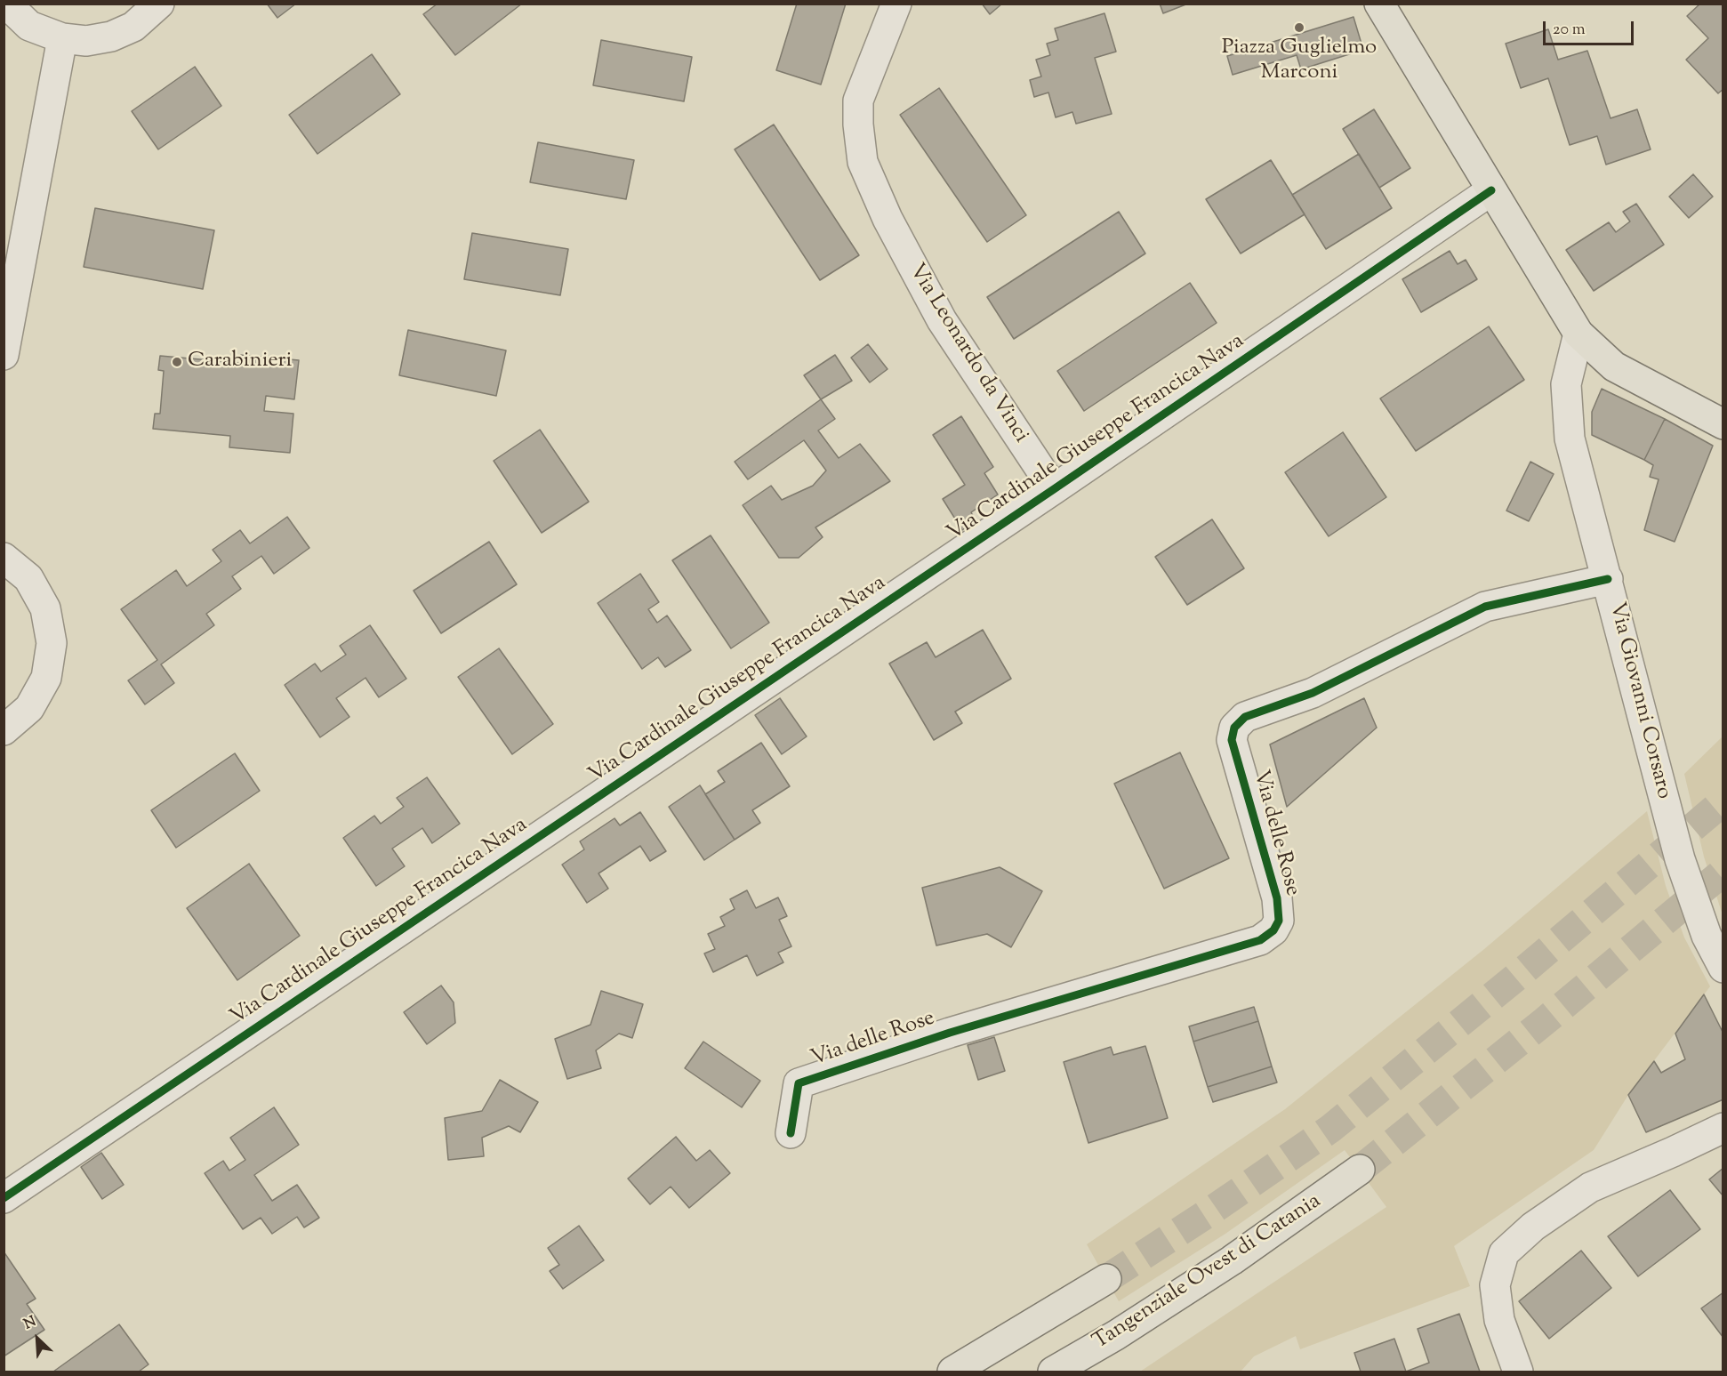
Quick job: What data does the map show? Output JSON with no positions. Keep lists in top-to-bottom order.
{
  "streets": {
    "main road": ["Tangenziale Ovest di Catania"],
    "street": [
      "Via Leonardo da Vinci",
      "Via Cardinale Giuseppe Francica Nava",
      "Via Giovanni Corsaro",
      "Via delle Rose"
    ]
  },
  "crossings": [
    ["Via Leonardo da Vinci", "Via Cardinale Giuseppe Francica Nava"],
    ["Via Giovanni Corsaro", "Via delle Rose"]
  ],
  "places": ["Piazza Guglielmo Marconi", "Carabinieri"],
  "scale_bar": "20 m",
  "north": "top left"
}
